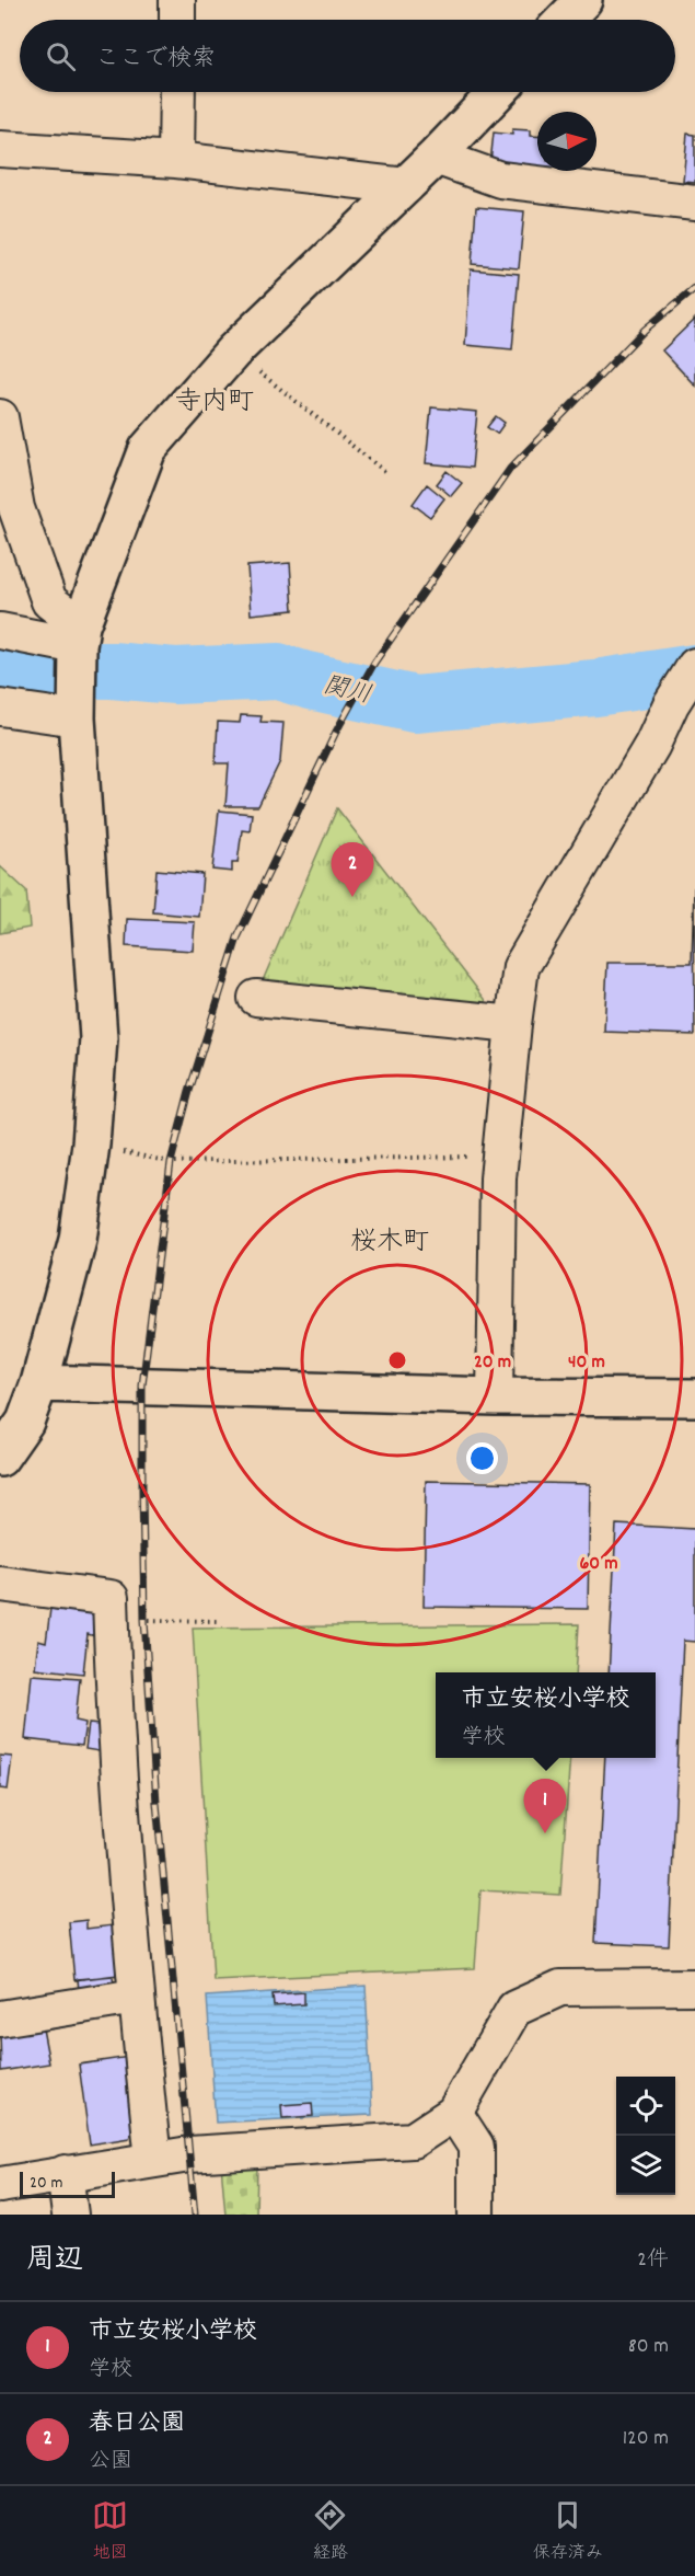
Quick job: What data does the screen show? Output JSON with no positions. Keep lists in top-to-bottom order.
{
  "districts": ["寺内町", "桜木町"],
  "water": ["関川"],
  "scale_bar": "20 m",
  "north": "right",
  "page": {
    "search": "ここで検索",
    "pins": ["2", "1"],
    "popup": ["市立安桜小学校", "学校"],
    "scale": "20 m",
    "heading": ["周辺", "2件"],
    "list": [
      {
        "mark": "1",
        "name": "市立安桜小学校",
        "note": "学校",
        "value": "80 m"
      },
      {
        "mark": "2",
        "name": "春日公園",
        "note": "公園",
        "value": "120 m"
      }
    ],
    "nav": ["地図", "経路", "保存済み"]
  },
  "rings": ["20 m", "40 m", "60 m"]
}
